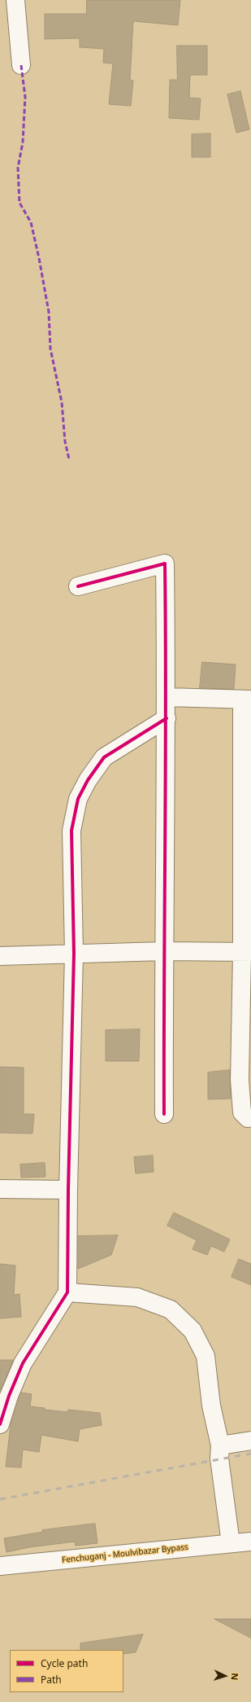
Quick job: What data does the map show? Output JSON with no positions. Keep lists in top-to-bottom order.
{
  "streets": {
    "main road": ["Fenchuganj - Moulvibazar Bypass"]
  },
  "legend": ["Cycle path", "Path"],
  "north": "right"
}
